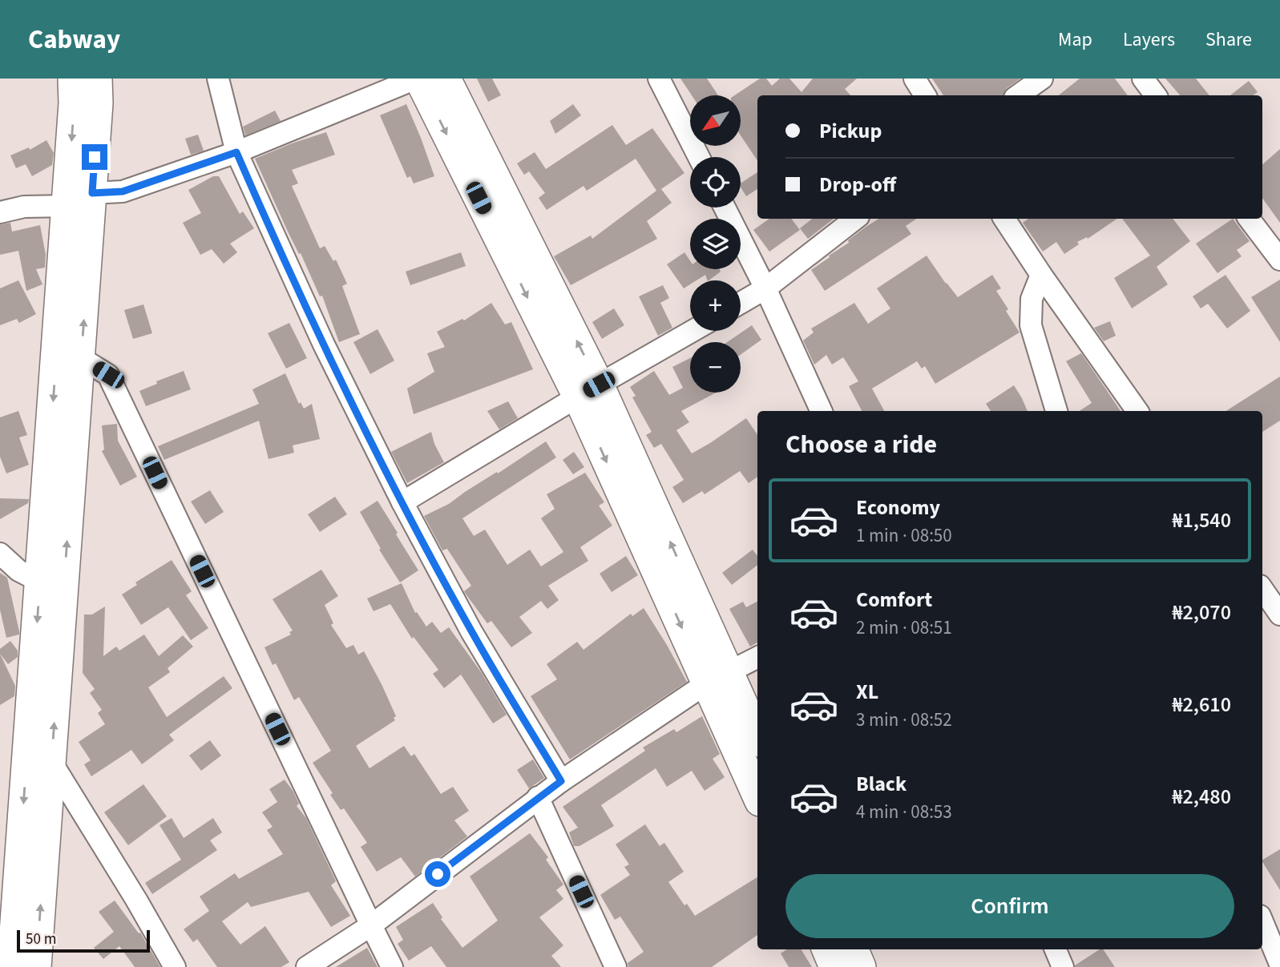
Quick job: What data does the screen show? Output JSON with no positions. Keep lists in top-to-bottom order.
{
  "scale_bar": "50 m",
  "north": "bottom left",
  "page": {
    "header": "Cabway",
    "nav": ["Map", "Layers", "Share"],
    "map_buttons": ["+", "−"],
    "banner": ["Pickup", "Drop-off"],
    "heading": "Choose a ride",
    "list": [
      {
        "name": "Economy",
        "note": "1 min · 08:50",
        "value": "₦1,540"
      },
      {
        "name": "Comfort",
        "note": "2 min · 08:51",
        "value": "₦2,070"
      },
      {
        "name": "XL",
        "note": "3 min · 08:52",
        "value": "₦2,610"
      },
      {
        "name": "Black",
        "note": "4 min · 08:53",
        "value": "₦2,480"
      }
    ],
    "buttons": "Confirm",
    "scale": "50 m"
  }
}
